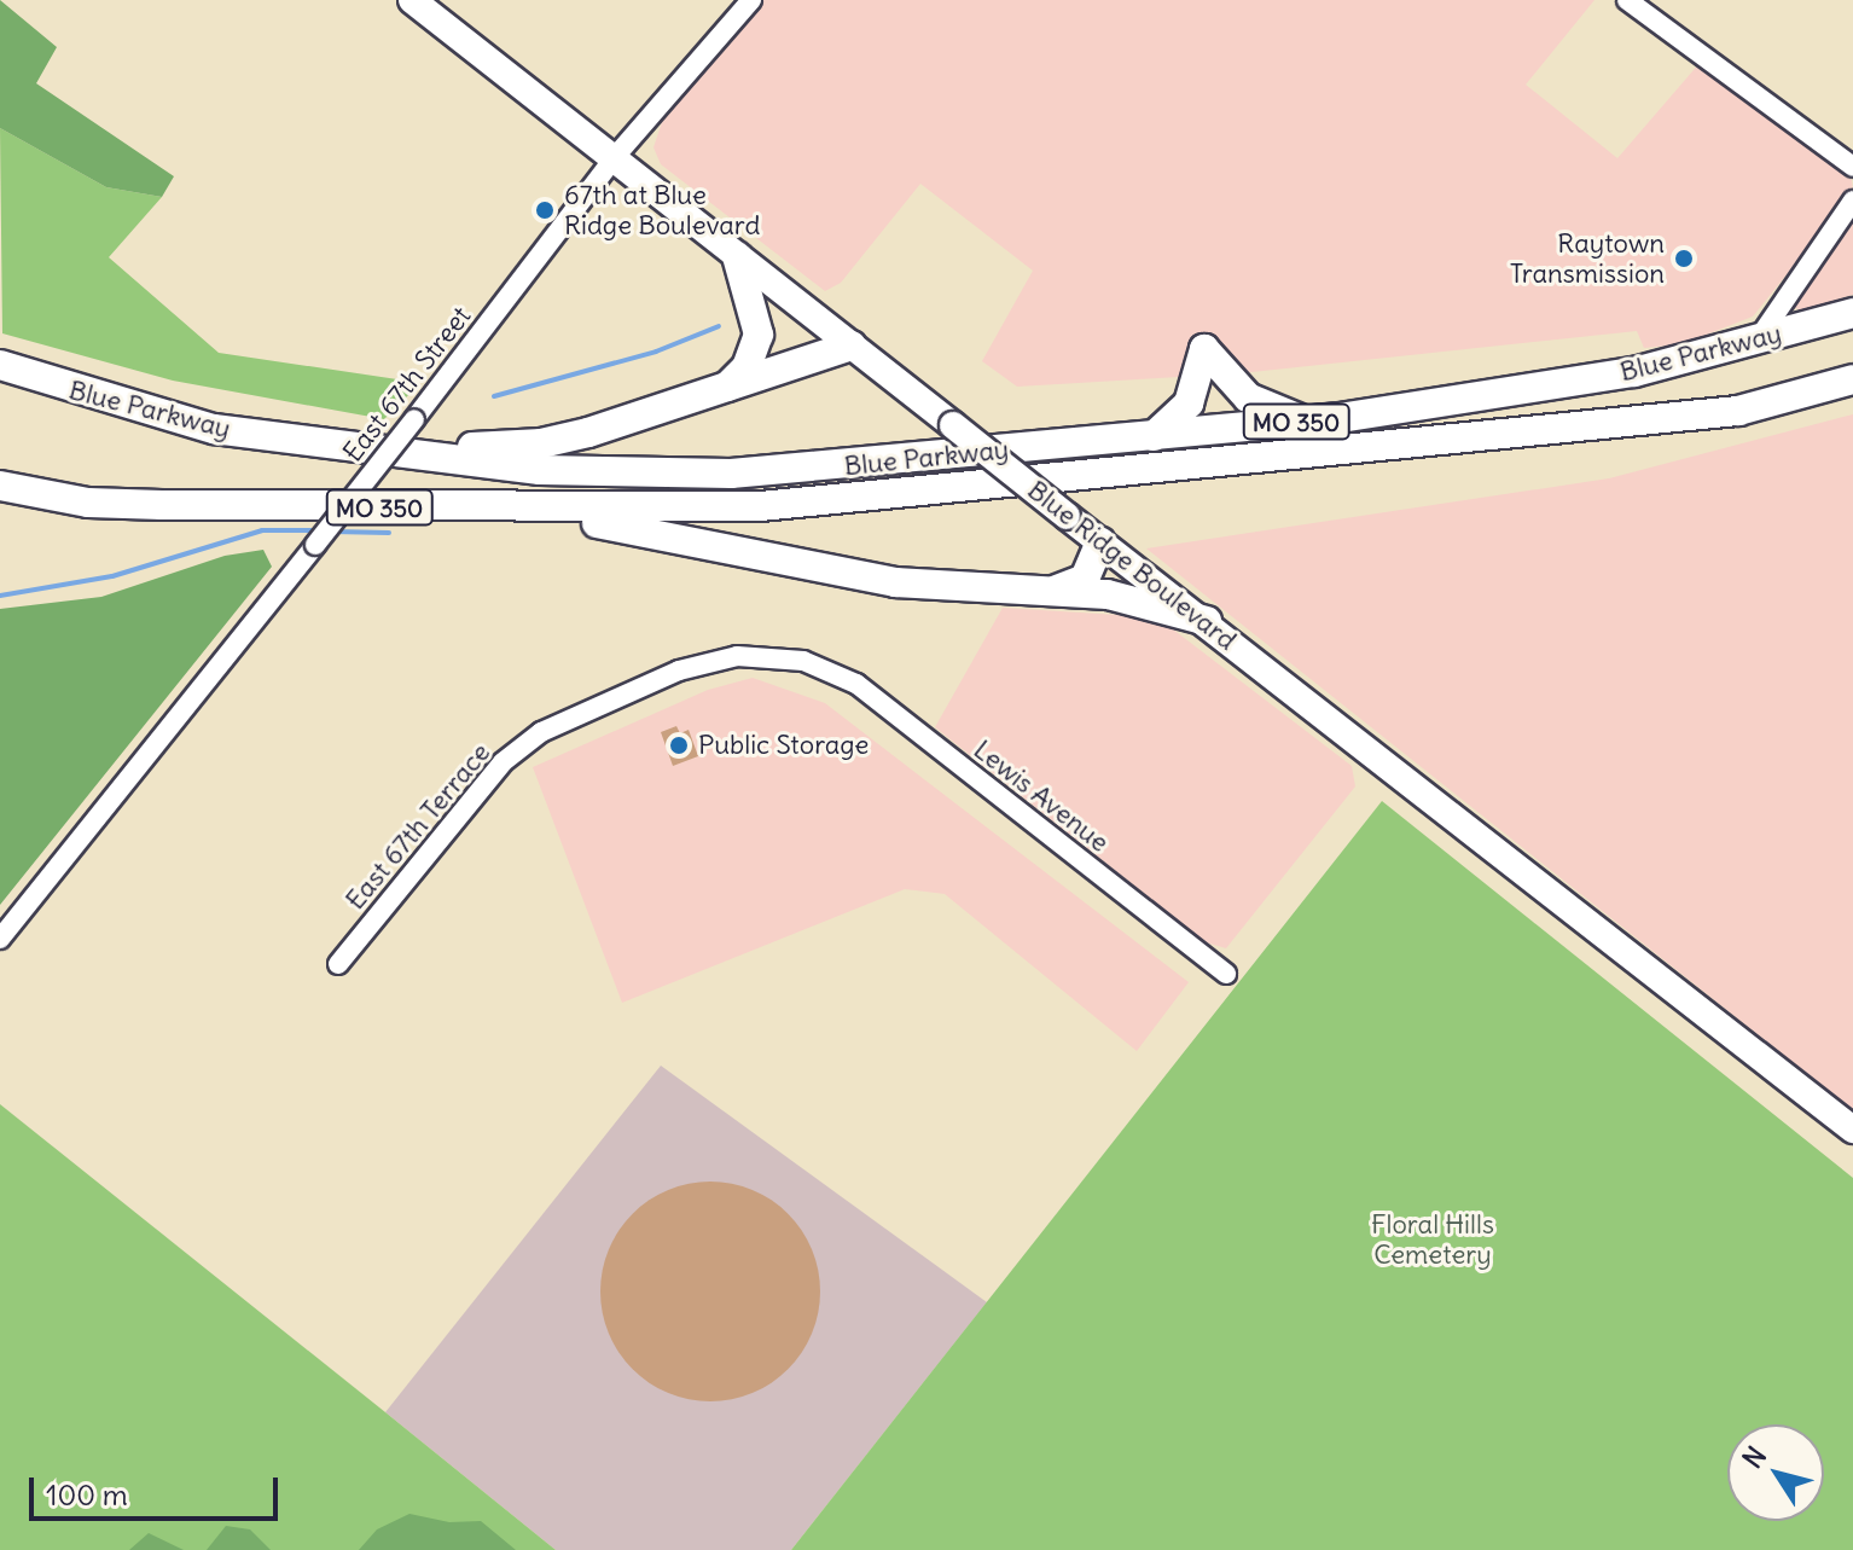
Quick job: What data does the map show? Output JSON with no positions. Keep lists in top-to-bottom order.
{
  "streets": {
    "highway": ["Blue Parkway", "MO 350"],
    "main road": ["Blue Ridge Boulevard"],
    "street": ["East 67th Street", "Lewis Avenue", "East 67th Terrace"]
  },
  "crossings": [
    ["East 67th Street", "Blue Ridge Boulevard"],
    ["Lewis Avenue", "East 67th Terrace"]
  ],
  "parks": ["Floral Hills Cemetery"],
  "places": ["67th at Blue Ridge Boulevard", "Raytown Transmission", "Public Storage"],
  "scale_bar": "100 m",
  "north": "top left"
}
